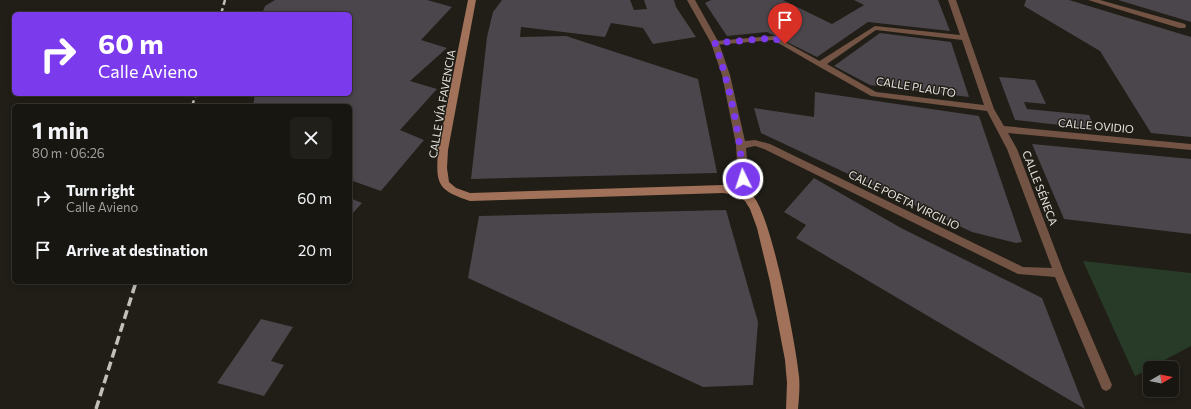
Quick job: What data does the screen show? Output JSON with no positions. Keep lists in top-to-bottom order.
{
  "streets": {
    "main road": ["CALLE VÍA FAVENCIA"],
    "street": [
      "CALLE PLAUTO",
      "CALLE OVIDIO",
      "CALLE SÉNECA",
      "CALLE POETA VIRGILIO"
    ]
  },
  "crossings": [
    ["CALLE PLAUTO", "CALLE SÉNECA"],
    ["CALLE OVIDIO", "CALLE SÉNECA"],
    ["CALLE SÉNECA", "CALLE POETA VIRGILIO"]
  ],
  "north": "right",
  "page": {
    "turn": ["60 m", "Calle Avieno"],
    "heading": ["1 min", "80 m · 06:26"],
    "list": [
      {
        "name": "Turn right",
        "note": "Calle Avieno",
        "value": "60 m"
      },
      {
        "name": "Arrive at destination",
        "value": "20 m"
      }
    ]
  }
}
